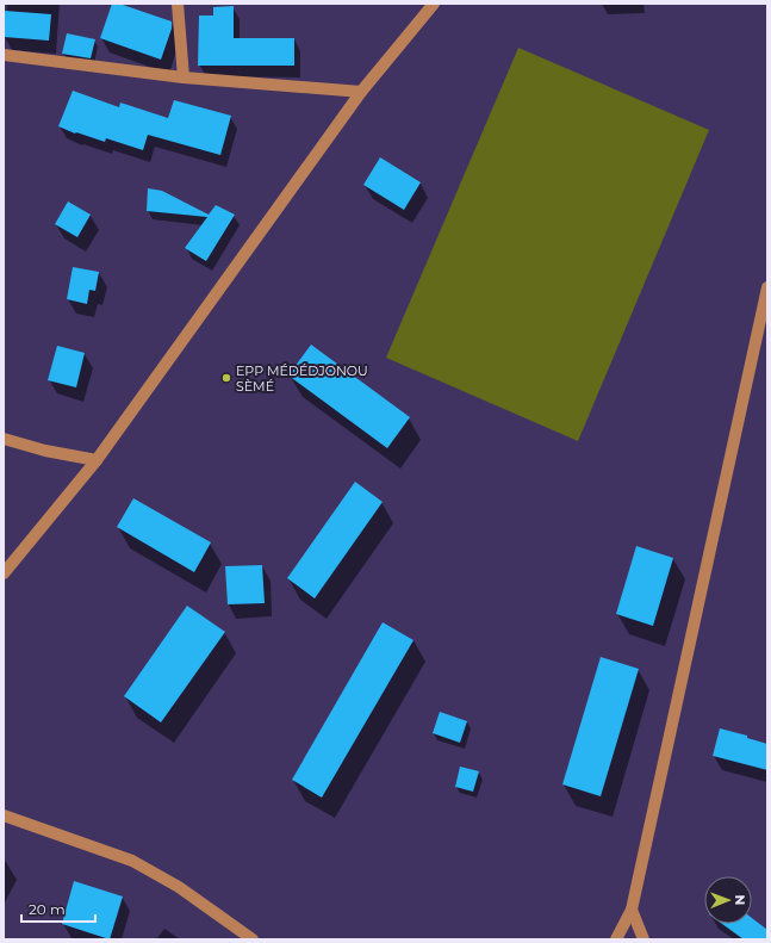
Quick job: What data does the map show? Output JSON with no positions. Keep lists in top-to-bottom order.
{
  "places": ["EPP MÉDÉDJONOU SÈMÉ"],
  "scale_bar": "20 m",
  "north": "right"
}
